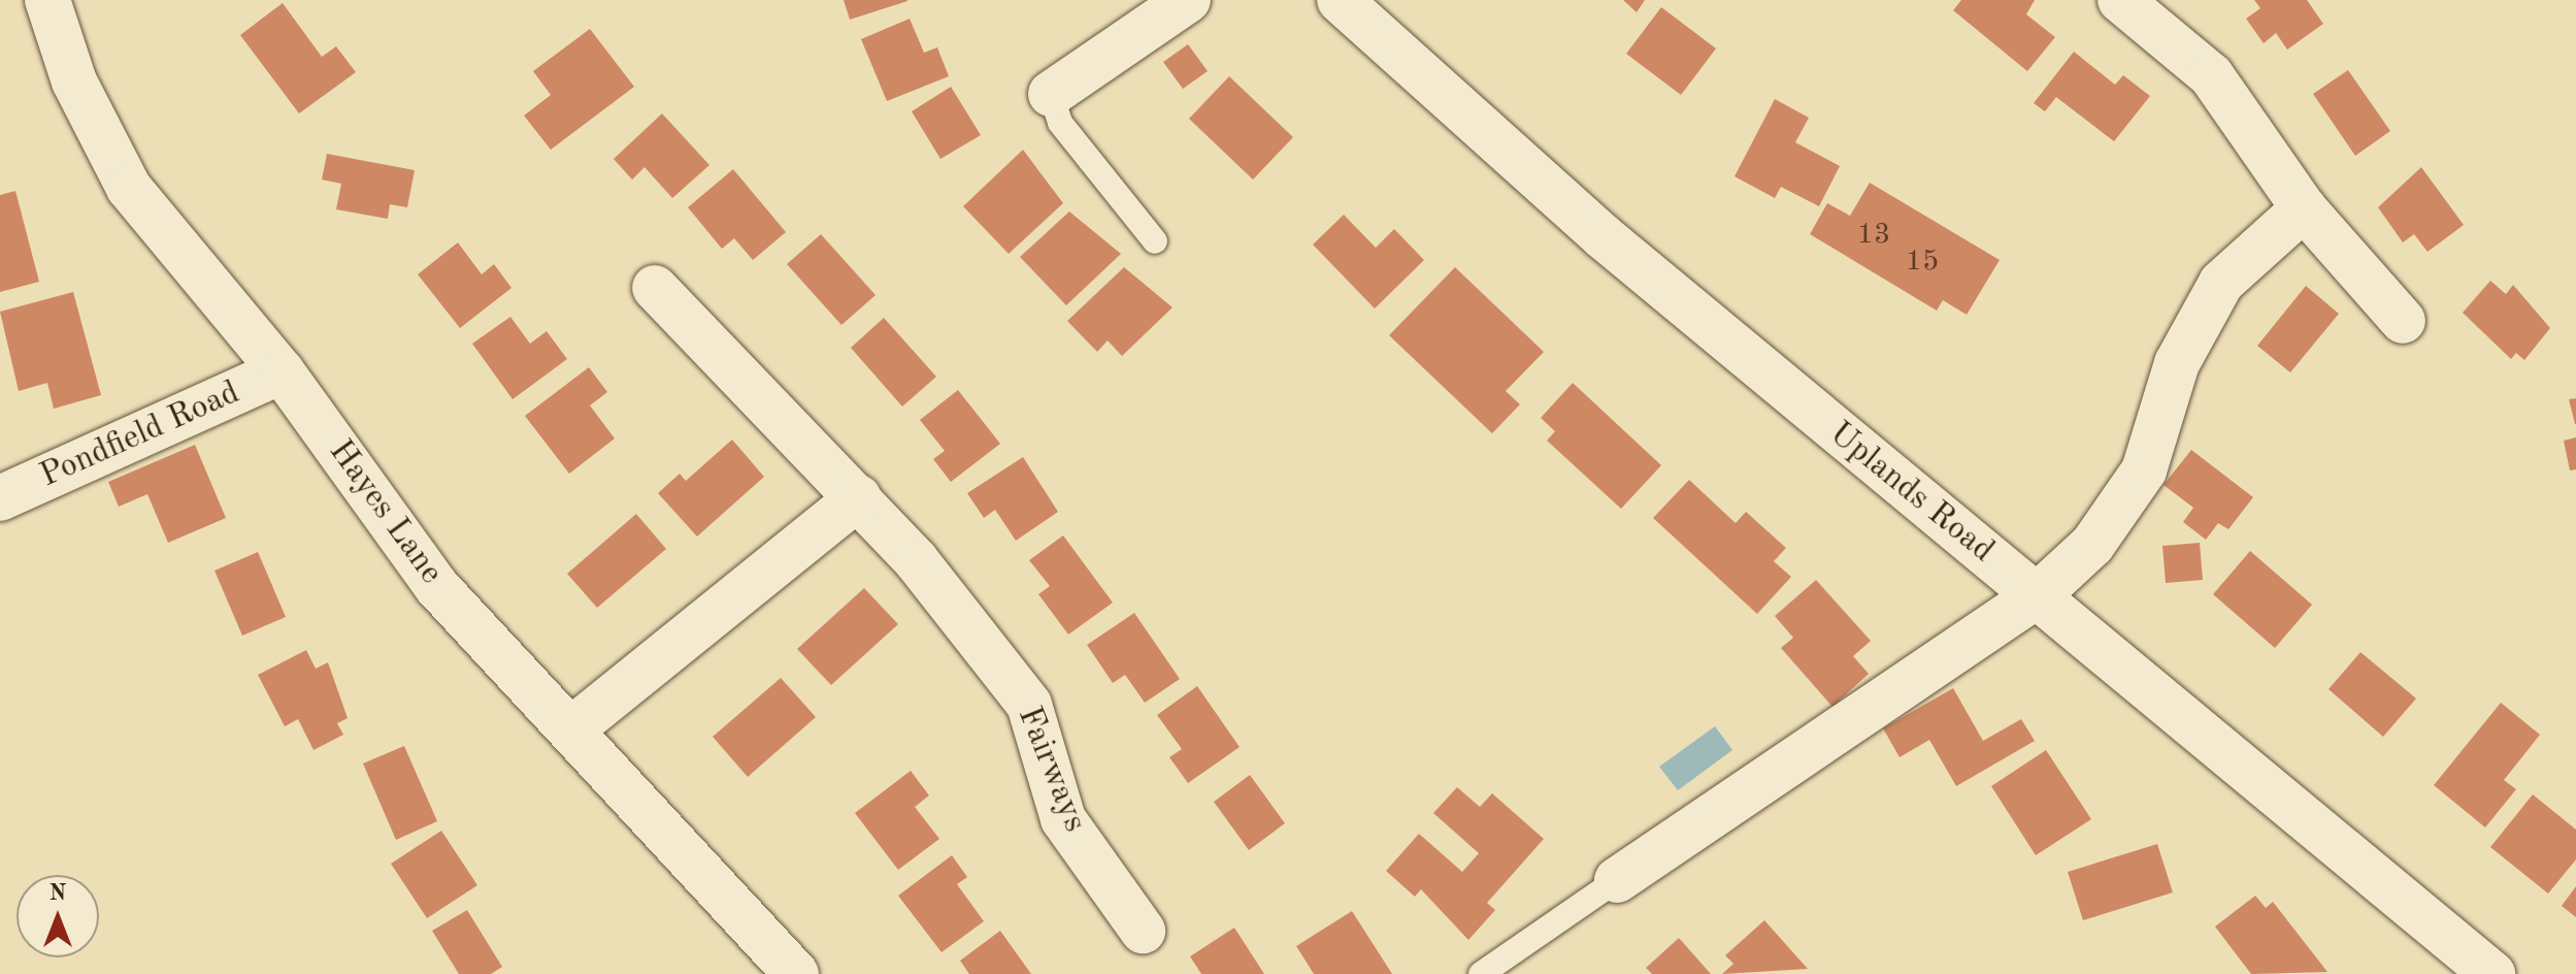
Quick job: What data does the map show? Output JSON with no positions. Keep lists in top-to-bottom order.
{
  "streets": {
    "street": [
      "Pondfield Road",
      "Uplands Road",
      "Hayes Lane",
      "Fairways"
    ]
  },
  "crossings": [
    ["Pondfield Road", "Hayes Lane"]
  ],
  "house_numbers": ["13", "15"],
  "north": "top"
}
